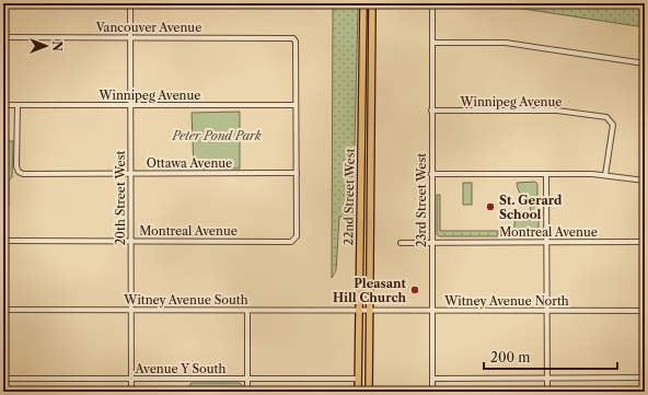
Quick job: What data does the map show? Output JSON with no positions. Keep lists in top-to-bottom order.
{
  "streets": {
    "main road": ["22nd Street West"],
    "street": [
      "Vancouver Avenue",
      "Winnipeg Avenue",
      "Ottawa Avenue",
      "20th Street West",
      "23rd Street West",
      "Montreal Avenue",
      "Witney Avenue South",
      "Witney Avenue North",
      "Avenue Y South"
    ]
  },
  "crossings": [
    ["Vancouver Avenue", "Winnipeg Avenue"],
    ["Vancouver Avenue", "20th Street West"],
    ["Winnipeg Avenue", "Ottawa Avenue"],
    ["Winnipeg Avenue", "20th Street West"],
    ["Winnipeg Avenue", "23rd Street West"],
    ["Ottawa Avenue", "20th Street West"],
    ["Ottawa Avenue", "Montreal Avenue"],
    ["22nd Street West", "Witney Avenue South"],
    ["22nd Street West", "Witney Avenue North"],
    ["22nd Street West", "Avenue Y South"],
    ["20th Street West", "Montreal Avenue"],
    ["20th Street West", "Witney Avenue South"],
    ["20th Street West", "Avenue Y South"],
    ["23rd Street West", "Montreal Avenue"],
    ["23rd Street West", "Witney Avenue North"],
    ["Witney Avenue South", "Witney Avenue North"]
  ],
  "parks": ["Peter Pond Park"],
  "places": ["St. Gerard School", "Pleasant Hill Church"],
  "scale_bar": "200 m",
  "north": "right"
}
